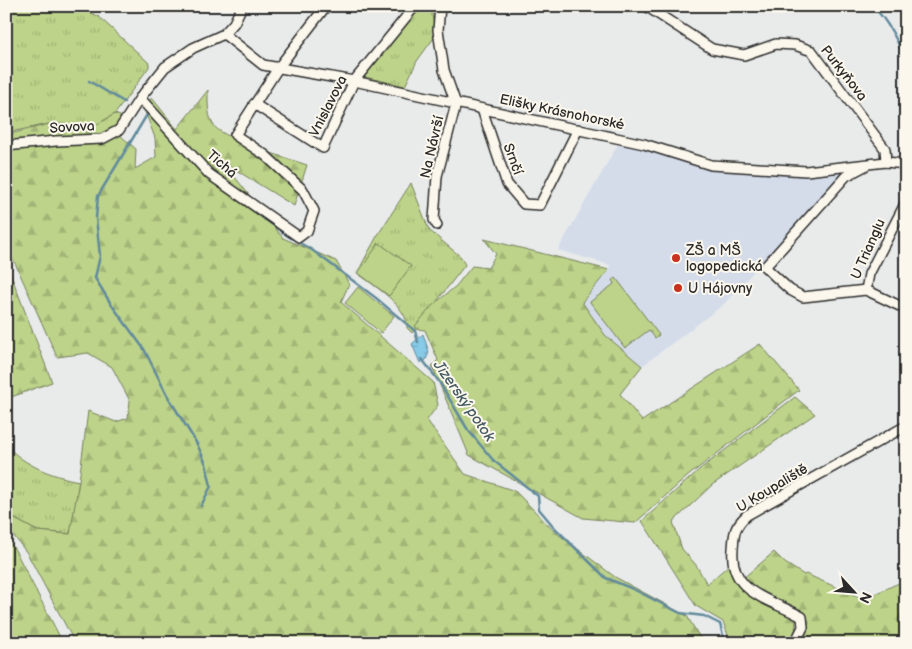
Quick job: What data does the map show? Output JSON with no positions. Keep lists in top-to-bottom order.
{
  "streets": {
    "street": [
      "Purkyňova",
      "Vnislavova",
      "Elišky Krásnohorské",
      "Sovova",
      "Na Návrší",
      "Srnčí",
      "Tichá",
      "U Trianglu",
      "U Koupaliště"
    ]
  },
  "crossings": [
    ["Purkyňova", "Elišky Krásnohorské"],
    ["Vnislavova", "Elišky Krásnohorské"],
    ["Vnislavova", "Tichá"],
    ["Elišky Krásnohorské", "Sovova"],
    ["Elišky Krásnohorské", "Na Návrší"],
    ["Elišky Krásnohorské", "Srnčí"],
    ["Elišky Krásnohorské", "U Trianglu"],
    ["Sovova", "Tichá"]
  ],
  "water": ["Jizerský potok"],
  "places": ["ZŠ a MŠ logopedická", "U Hájovny"],
  "north": "bottom right"
}
